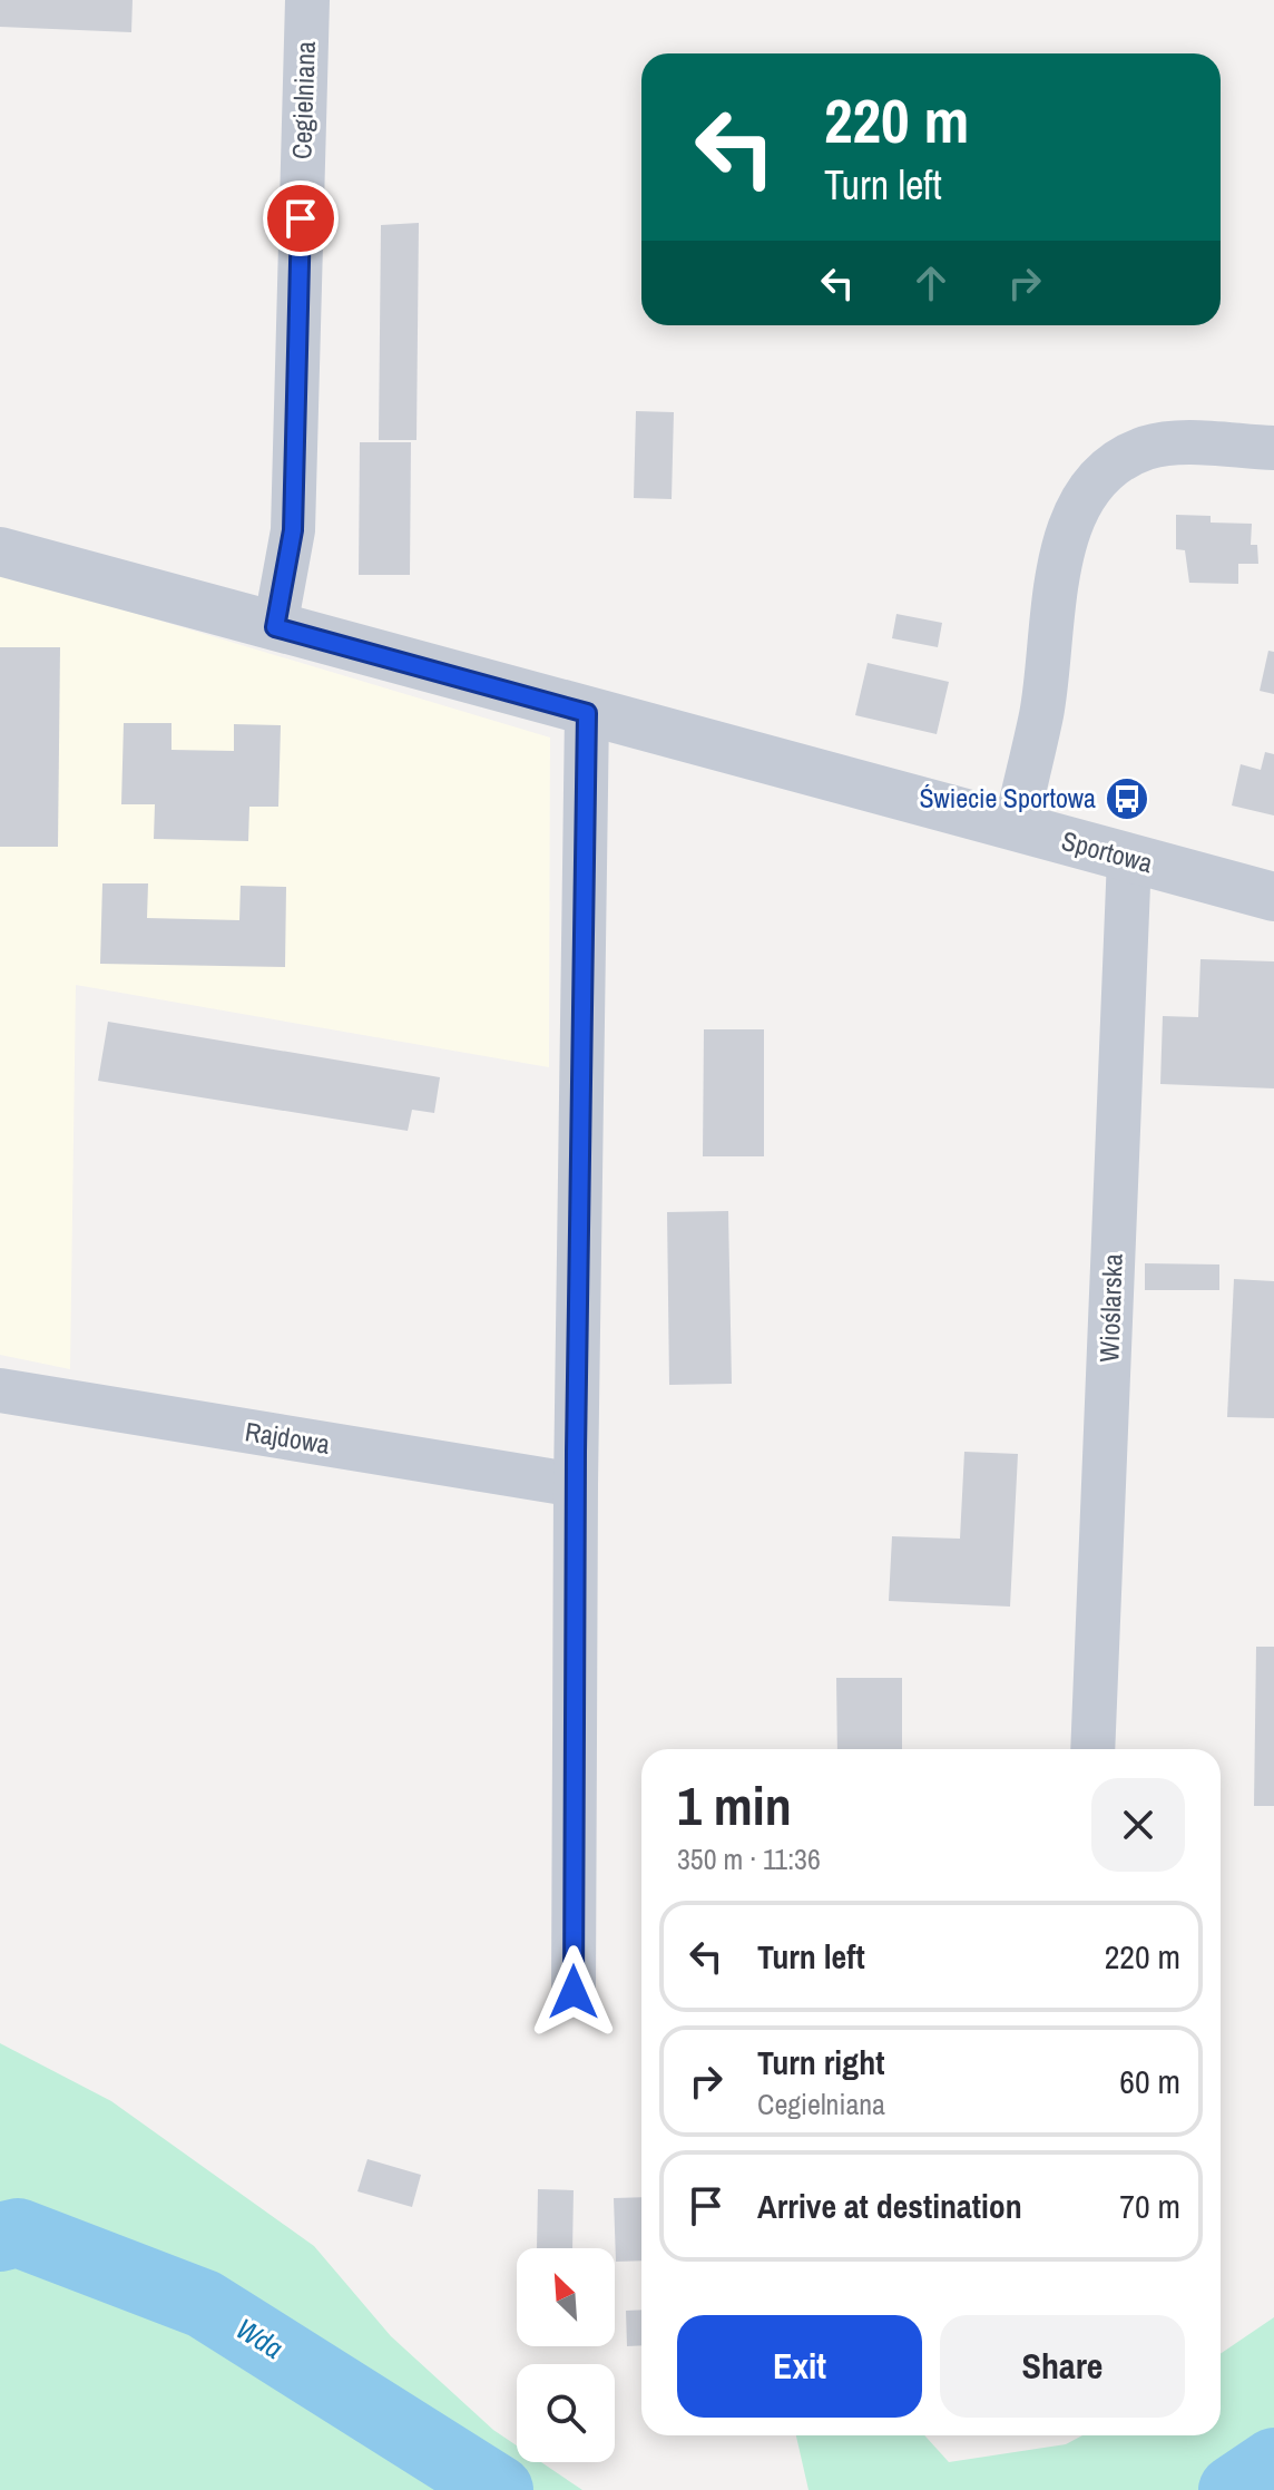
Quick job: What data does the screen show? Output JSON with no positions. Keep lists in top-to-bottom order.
{
  "streets": {
    "street": [
      "Cegielniana",
      "Sportowa",
      "Wioślarska",
      "Rajdowa"
    ]
  },
  "crossings": [
    ["Cegielniana", "Sportowa"],
    ["Sportowa", "Wioślarska"]
  ],
  "water": ["Wda"],
  "places": {
    "bus stop": ["Świecie Sportowa"]
  },
  "north": "top left",
  "page": {
    "turn": ["220 m", "Turn left"],
    "heading": ["1 min", "350 m · 11:36"],
    "list": [
      {
        "name": "Turn left",
        "value": "220 m"
      },
      {
        "name": "Turn right",
        "note": "Cegielniana",
        "value": "60 m"
      },
      {
        "name": "Arrive at destination",
        "value": "70 m"
      }
    ],
    "buttons": ["Exit", "Share"]
  }
}
